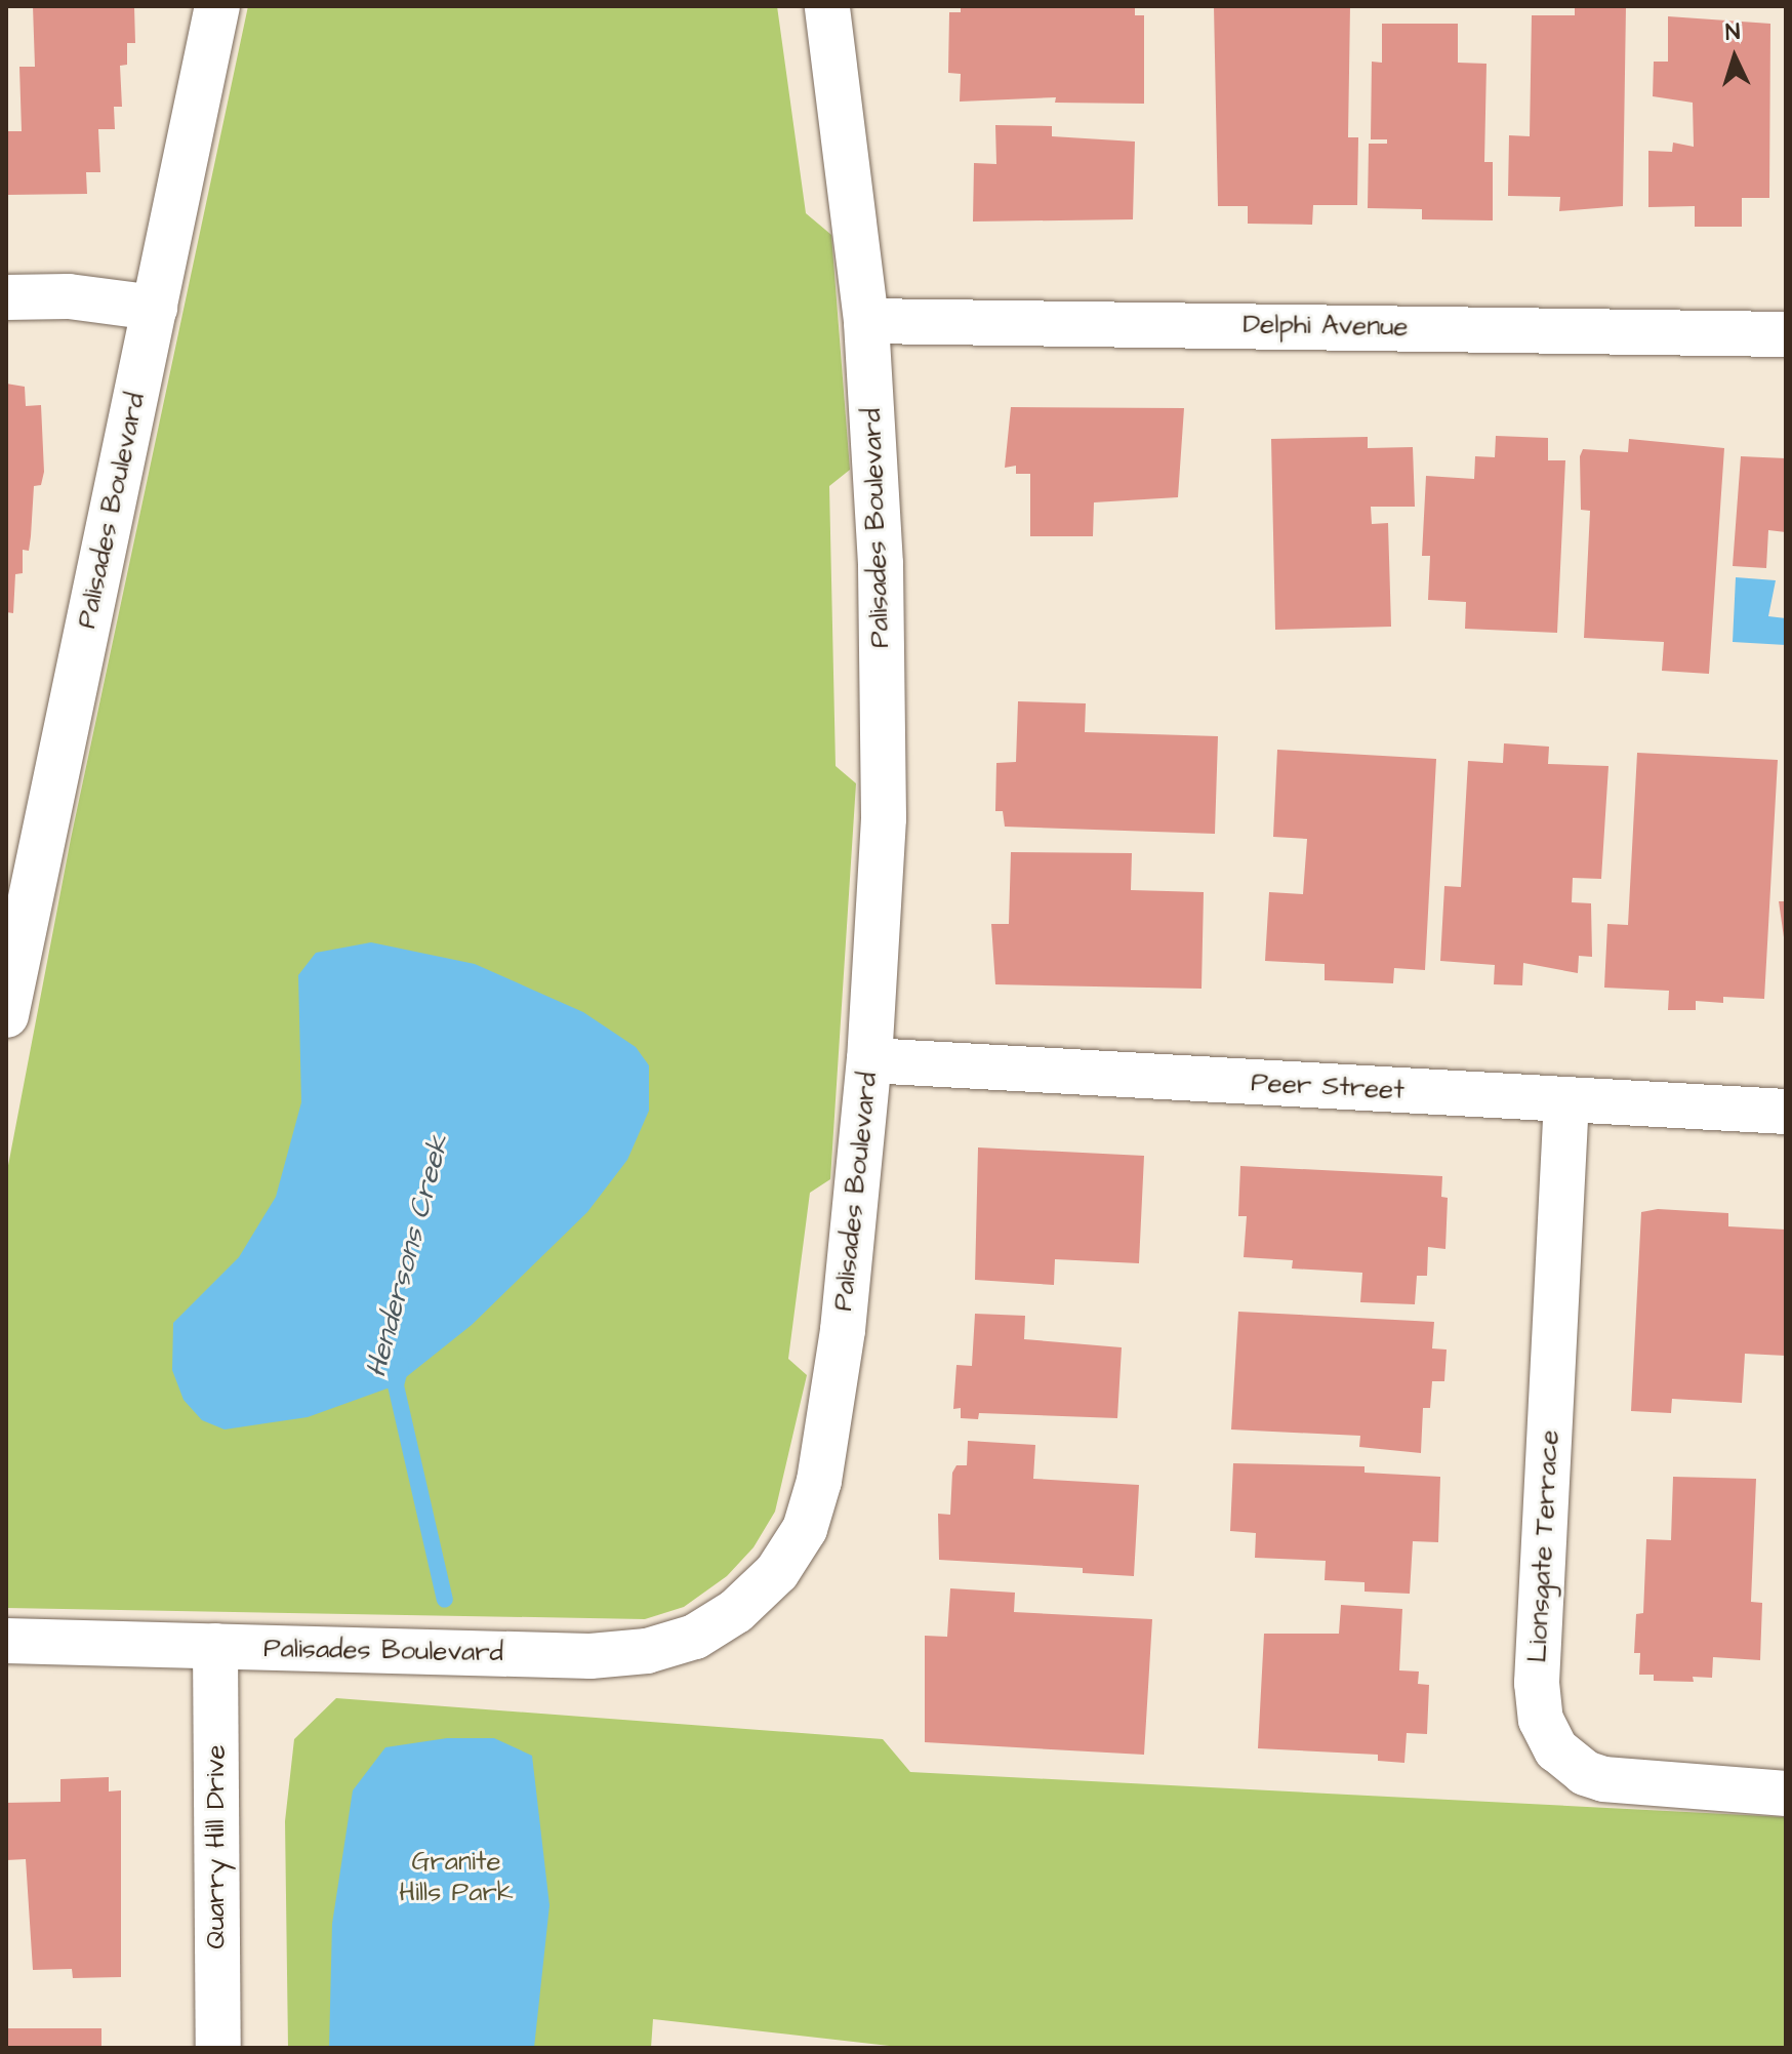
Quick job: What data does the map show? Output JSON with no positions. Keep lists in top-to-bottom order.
{
  "streets": {
    "street": [
      "Delphi Avenue",
      "Palisades Boulevard",
      "Peer Street",
      "Lionsgate Terrace",
      "Quarry Hill Drive"
    ]
  },
  "crossings": [
    ["Delphi Avenue", "Palisades Boulevard"],
    ["Palisades Boulevard", "Peer Street"],
    ["Palisades Boulevard", "Quarry Hill Drive"],
    ["Peer Street", "Lionsgate Terrace"]
  ],
  "water": ["Hendersons Creek"],
  "parks": ["Granite Hills Park"],
  "north": "top"
}
